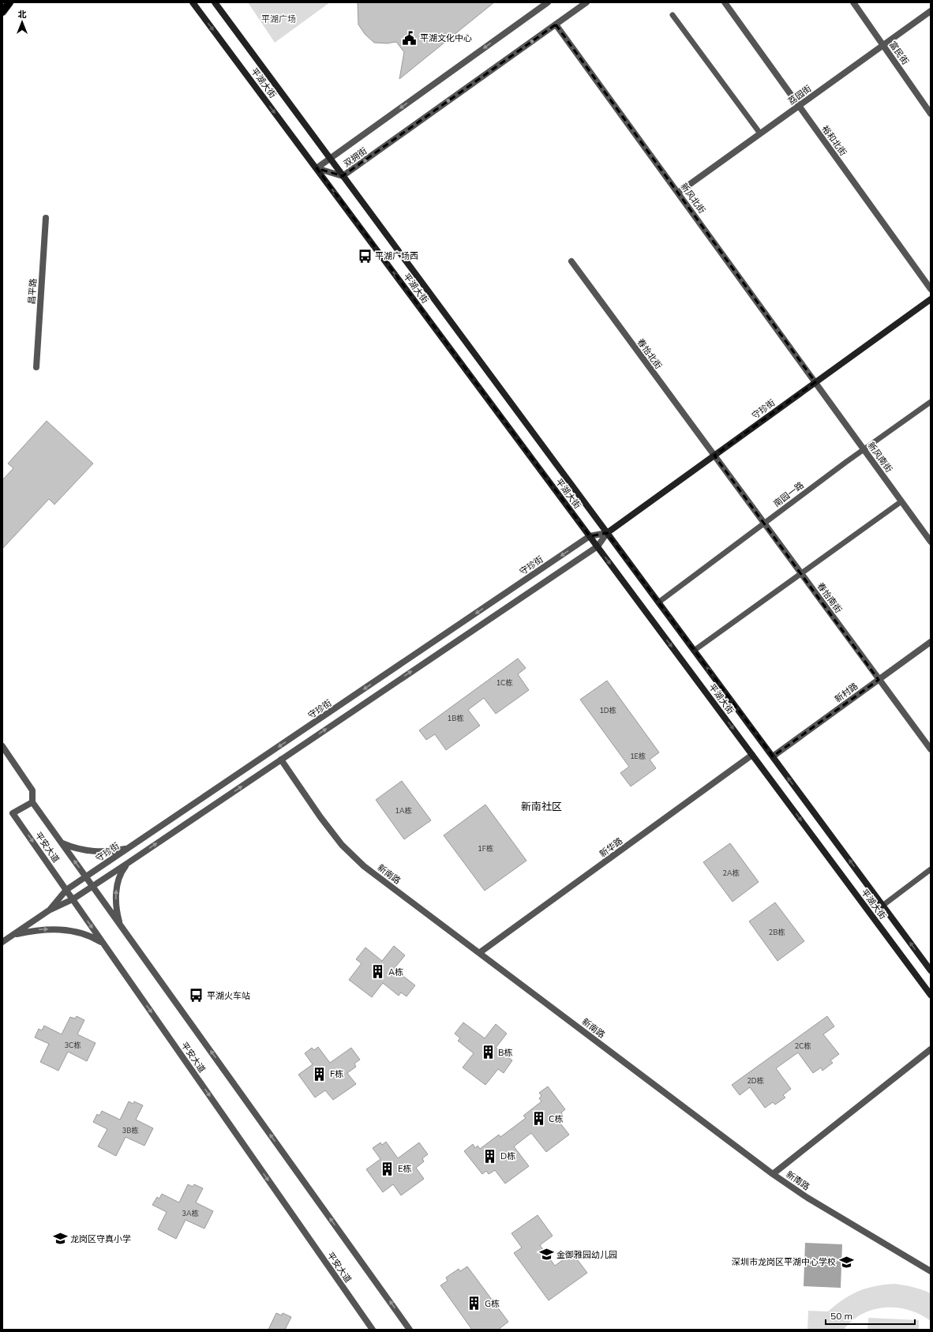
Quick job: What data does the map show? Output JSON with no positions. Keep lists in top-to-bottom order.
{
  "streets": {
    "main road": ["平湖大街", "守珍街"],
    "street": [
      "富民街",
      "荔园街",
      "裕和北街",
      "双拥街",
      "新风北街",
      "昌平路",
      "春怡北街",
      "新风南街",
      "春怡南街",
      "新村路",
      "平安大道",
      "新华路",
      "新南路"
    ],
    "lane": ["南园一路"]
  },
  "crossings": [
    ["富民街", "荔园街"],
    ["平湖大街", "双拥街"],
    ["平湖大街", "守珍街"],
    ["平湖大街", "南园一路"],
    ["平湖大街", "新村路"],
    ["平湖大街", "新华路"],
    ["荔园街", "裕和北街"],
    ["荔园街", "新风北街"],
    ["双拥街", "新风北街"],
    ["新风北街", "守珍街"],
    ["新风北街", "新风南街"],
    ["春怡北街", "守珍街"],
    ["春怡北街", "春怡南街"],
    ["守珍街", "新风南街"],
    ["守珍街", "春怡南街"],
    ["守珍街", "平安大道"],
    ["守珍街", "新南路"],
    ["新风南街", "南园一路"],
    ["南园一路", "春怡南街"],
    ["春怡南街", "新村路"],
    ["新华路", "新南路"]
  ],
  "districts": ["新南社区"],
  "parks": ["平湖广场"],
  "places": {
    "public building": ["平湖文化中心"],
    "bus stop": ["平湖广场西", "平湖火车站"],
    "building": [
      "A栋",
      "B栋",
      "F栋",
      "C栋",
      "D栋",
      "E栋",
      "G栋"
    ],
    "school or university": ["龙岗区守真小学", "金御雅园幼儿园", "深圳市龙岗区平湖中心学校"]
  },
  "house_numbers": [
    "1C栋",
    "1D栋",
    "1B栋",
    "1E栋",
    "1A栋",
    "1F栋",
    "2A栋",
    "2B栋",
    "3C栋",
    "2C栋",
    "2D栋",
    "3B栋",
    "3A栋"
  ],
  "scale_bar": "50 m",
  "north": "top"
}
